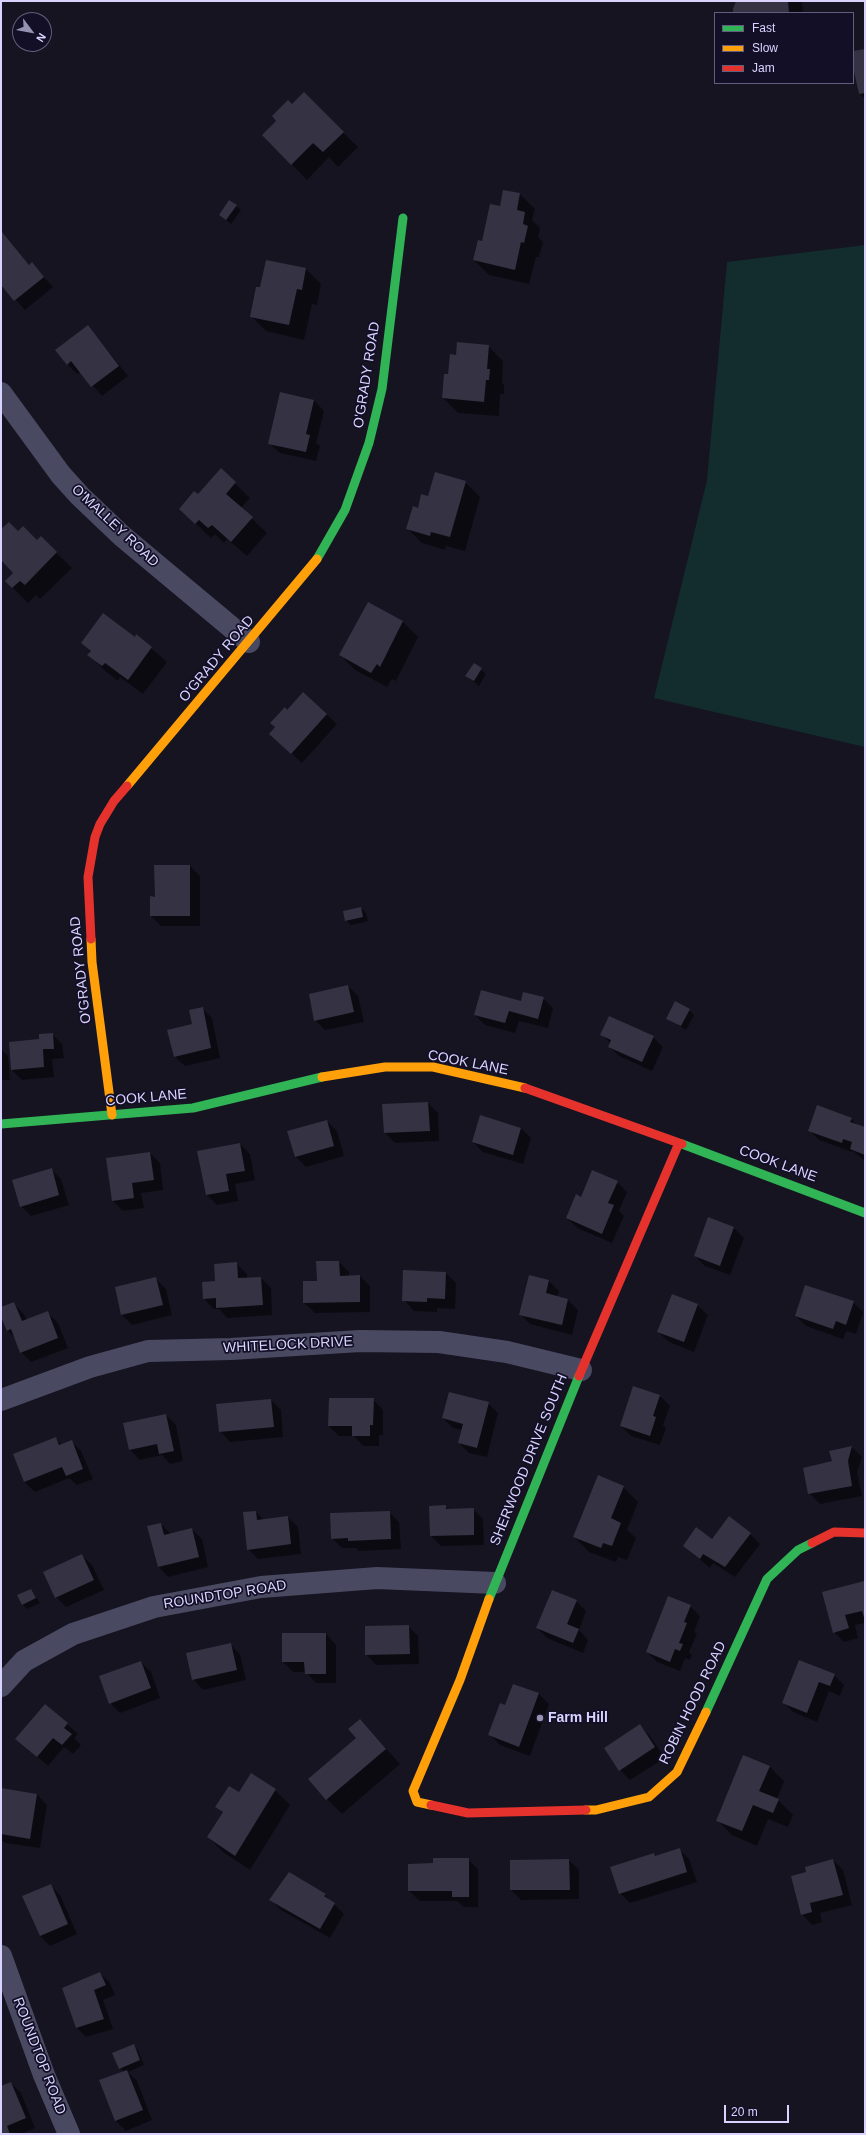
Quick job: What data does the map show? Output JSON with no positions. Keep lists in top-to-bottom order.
{
  "streets": {
    "street": [
      "O'GRADY ROAD",
      "O'MALLEY ROAD",
      "COOK LANE",
      "WHITELOCK DRIVE",
      "SHERWOOD DRIVE SOUTH",
      "ROUNDTOP ROAD",
      "ROBIN HOOD ROAD"
    ]
  },
  "crossings": [
    ["O'GRADY ROAD", "O'MALLEY ROAD"],
    ["O'GRADY ROAD", "COOK LANE"],
    ["COOK LANE", "SHERWOOD DRIVE SOUTH"],
    ["WHITELOCK DRIVE", "SHERWOOD DRIVE SOUTH"],
    ["SHERWOOD DRIVE SOUTH", "ROUNDTOP ROAD"],
    ["SHERWOOD DRIVE SOUTH", "ROBIN HOOD ROAD"]
  ],
  "places": ["Farm Hill"],
  "legend": ["Fast", "Slow", "Jam"],
  "scale_bar": "20 m",
  "north": "bottom right"
}
